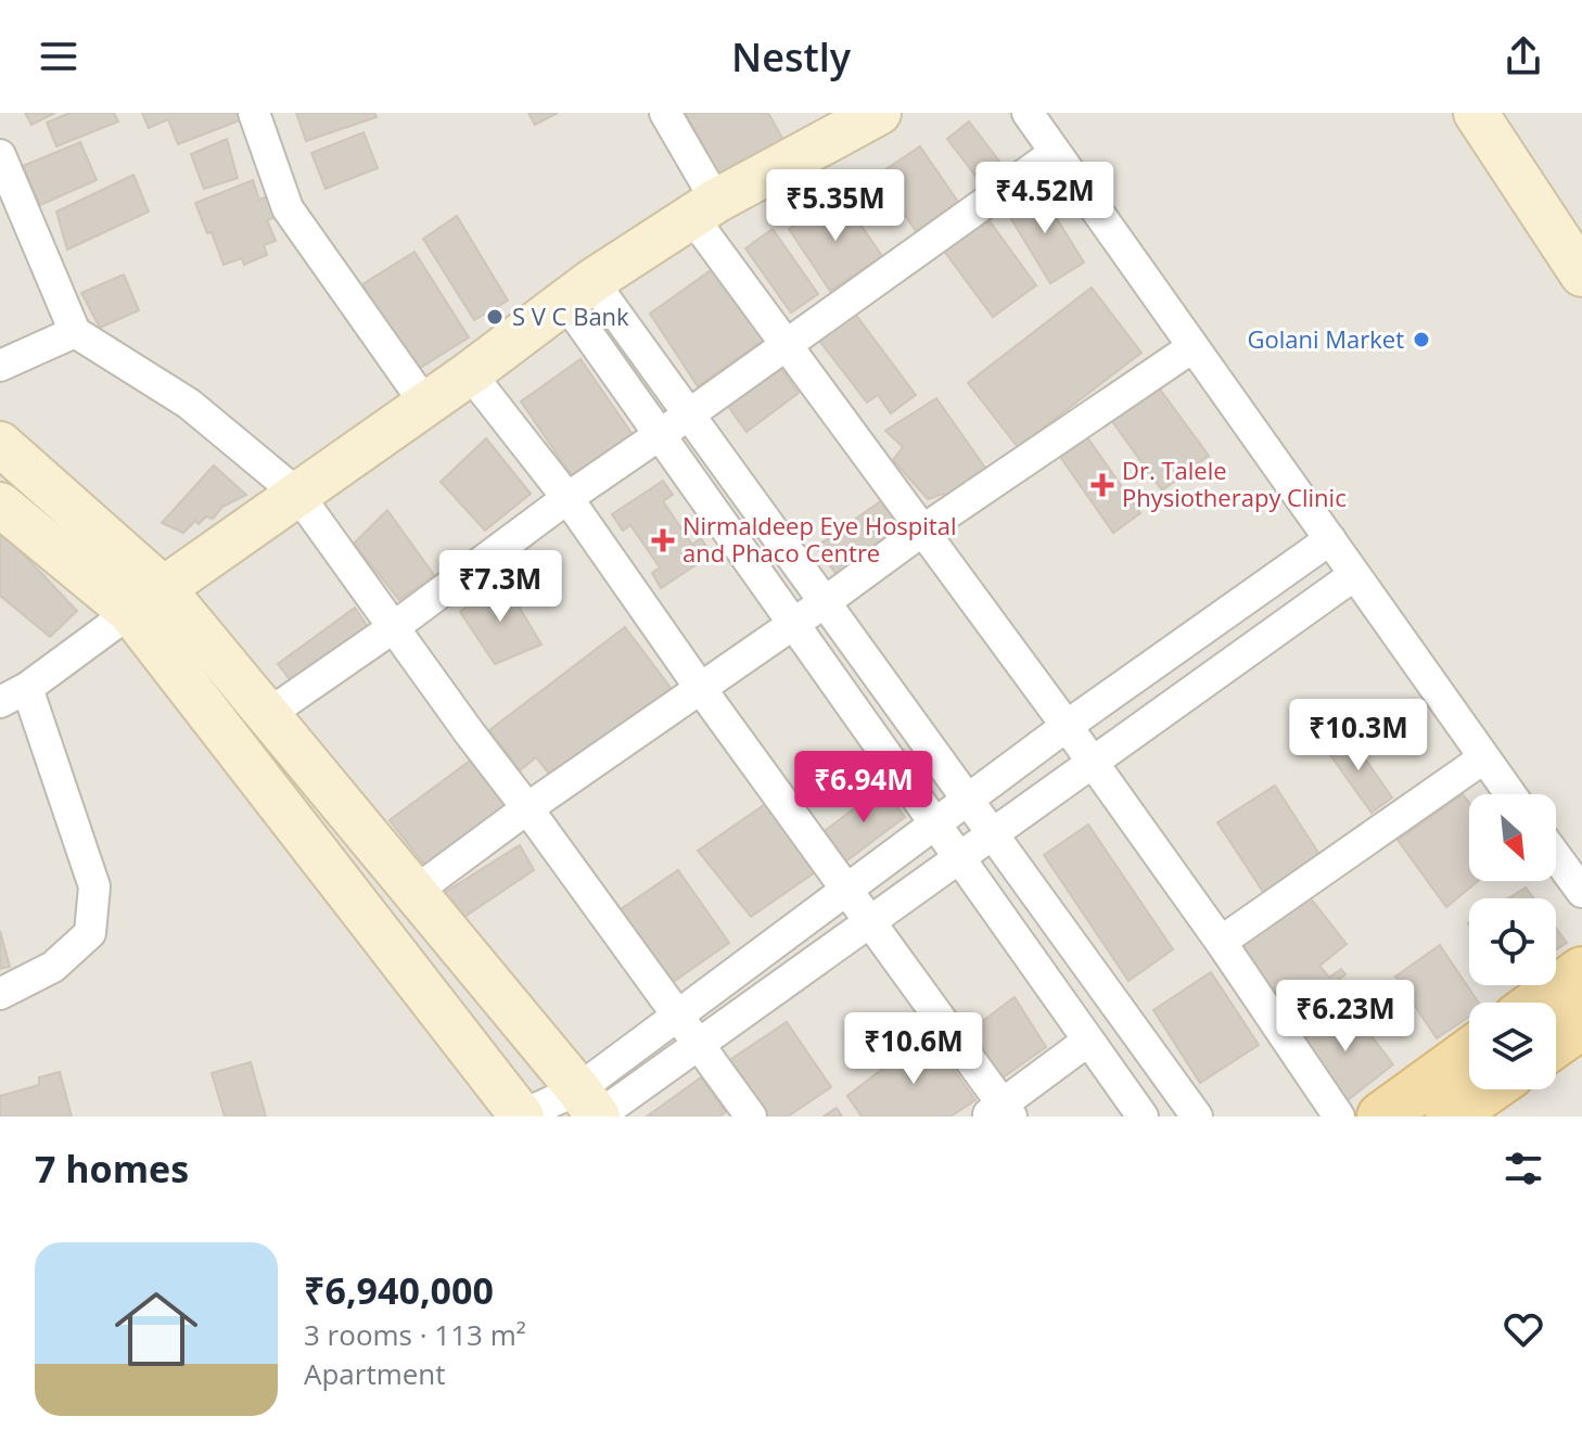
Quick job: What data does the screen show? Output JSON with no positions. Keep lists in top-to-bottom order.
{
  "places": {
    "other": ["S V C Bank", "Golani Market"],
    "health": ["Dr. Talele Physiotherapy Clinic", "Nirmaldeep Eye Hospital and Phaco Centre"]
  },
  "north": "bottom right",
  "page": {
    "header": "Nestly",
    "price": [
      "₹4.52M",
      "₹5.35M",
      "₹7.3M",
      "₹10.3M",
      "₹6.94M",
      "₹6.23M",
      "₹10.6M"
    ],
    "heading": "7 homes",
    "list": [
      {
        "name": "₹6,940,000",
        "note": "3 rooms · 113 m² · Apartment"
      }
    ]
  }
}
